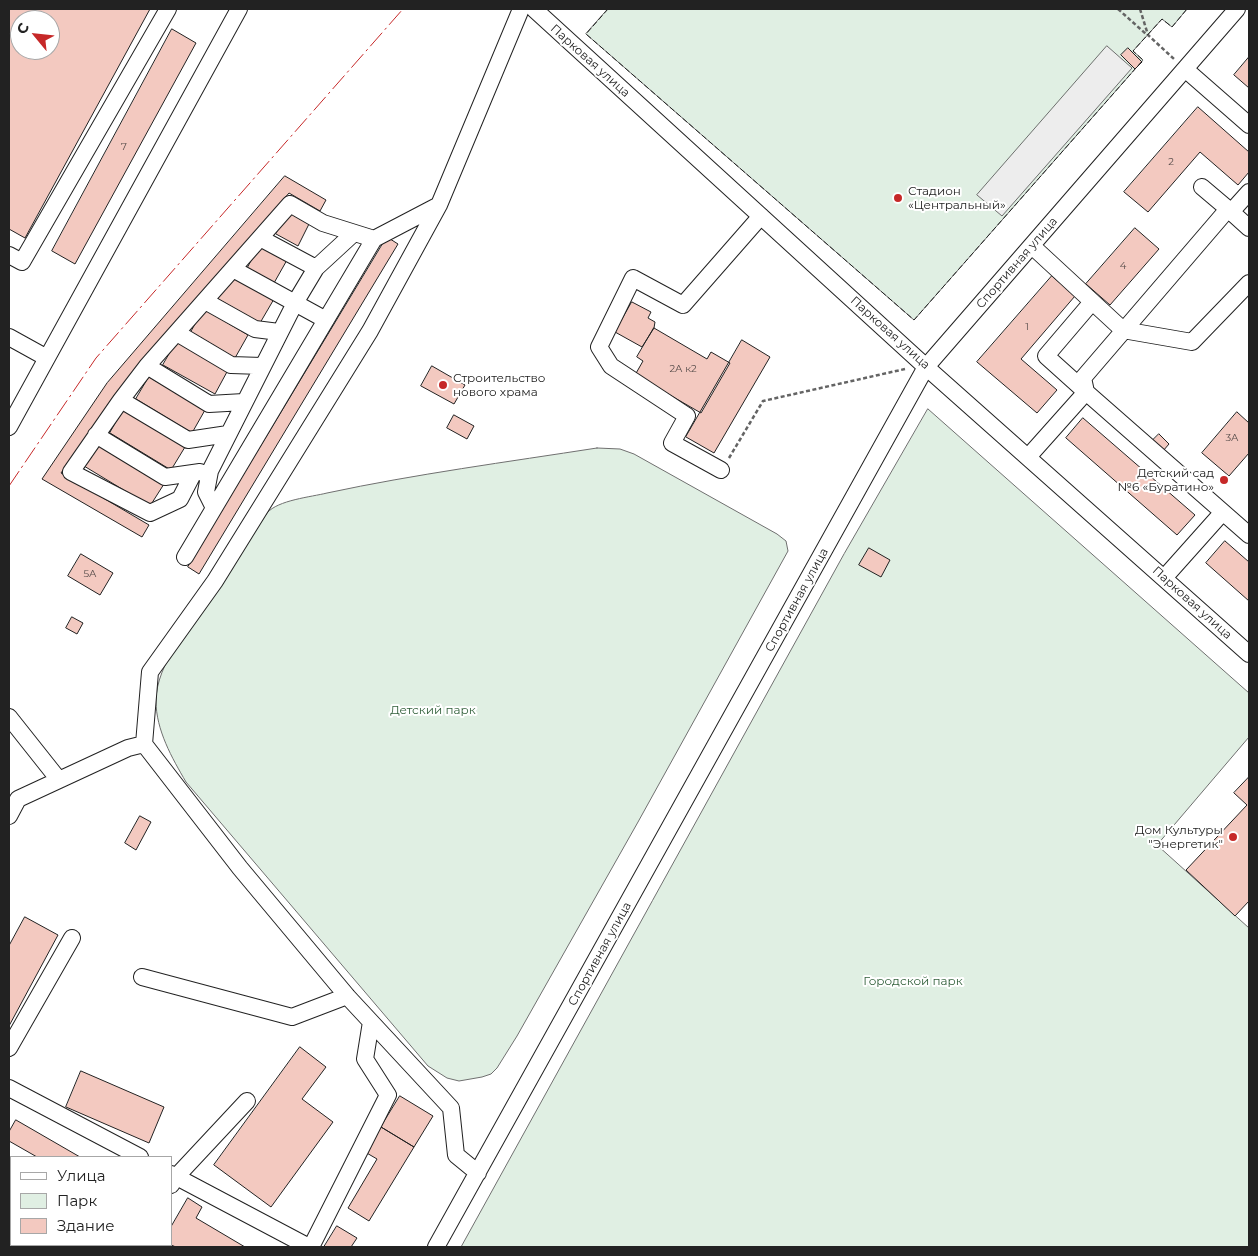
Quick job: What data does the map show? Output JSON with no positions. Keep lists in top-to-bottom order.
{
  "streets": {
    "street": ["Парковая улица", "Спортивная улица"]
  },
  "crossings": [
    ["Парковая улица", "Спортивная улица"]
  ],
  "parks": ["Детский парк", "Городской парк"],
  "places": [
    "Стадион «Центральный»",
    "Строительство нового храма",
    "Детский сад №6 «Буратино»",
    "Дом Культуры \"Энергетик\""
  ],
  "house_numbers": [
    "7",
    "2",
    "4",
    "1",
    "2А к2",
    "3А",
    "5А"
  ],
  "legend": ["Улица", "Парк", "Здание"],
  "north": "top left"
}
